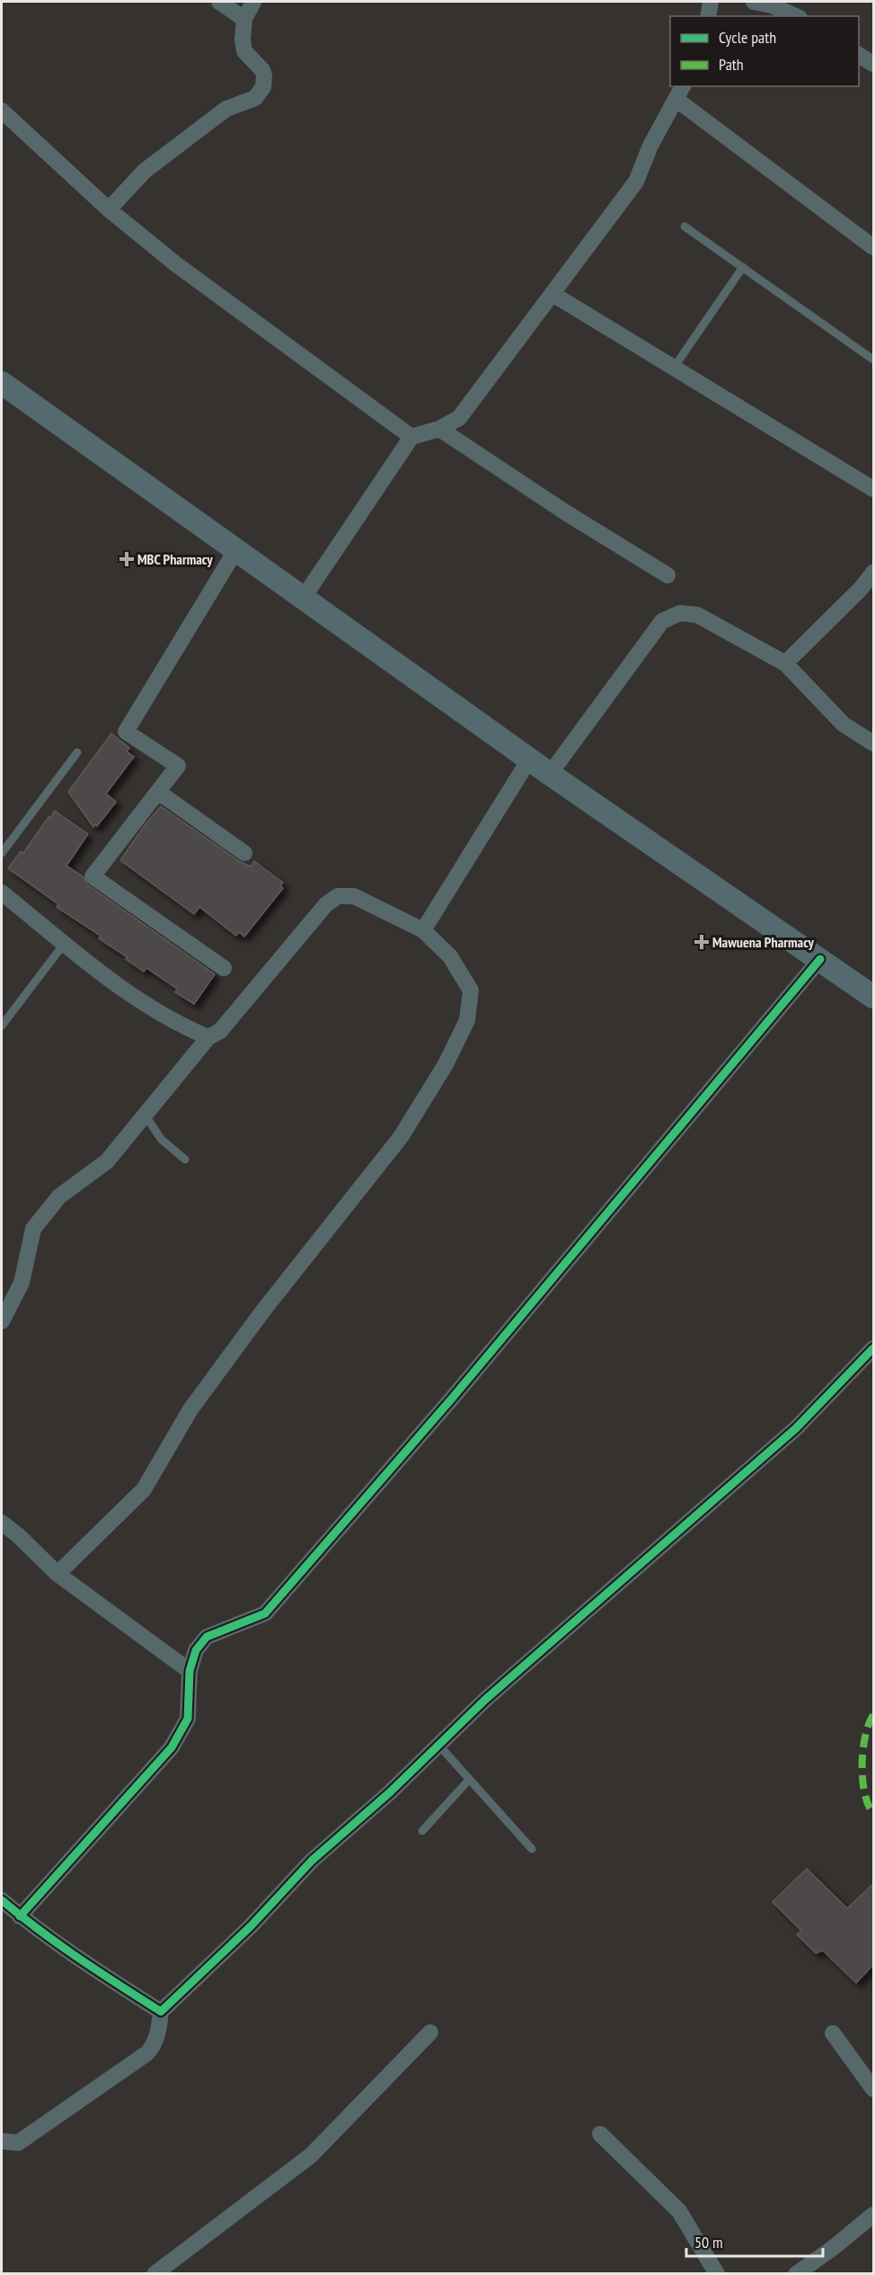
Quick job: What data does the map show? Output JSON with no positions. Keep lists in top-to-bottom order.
{
  "places": {
    "health": ["MBC Pharmacy", "Mawuena Pharmacy"]
  },
  "legend": ["Cycle path", "Path"],
  "scale_bar": "50 m"
}
